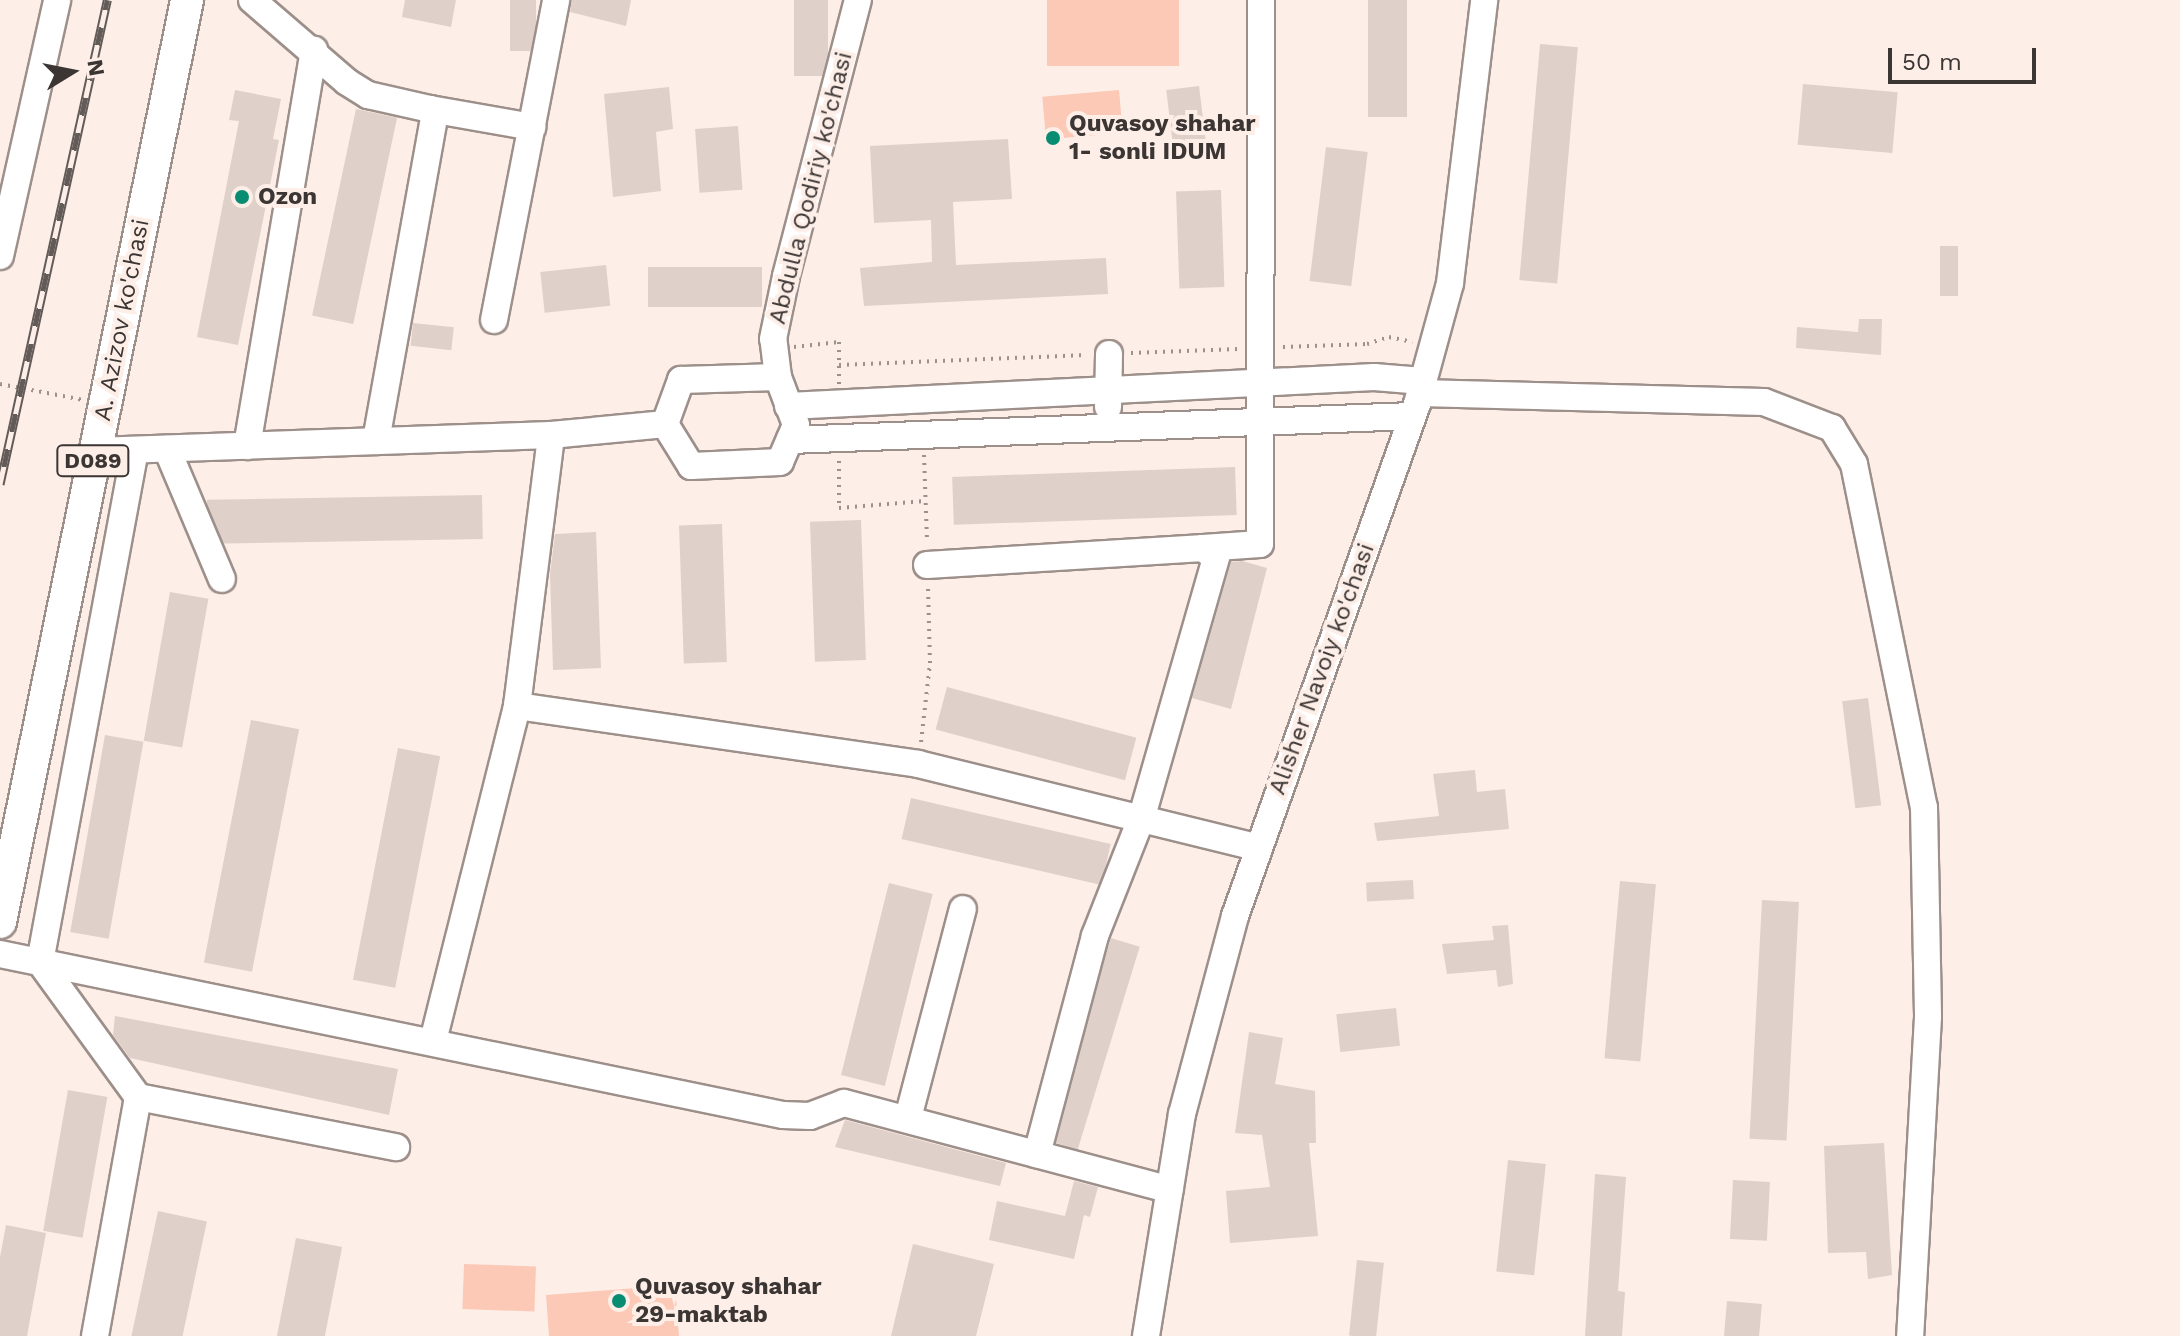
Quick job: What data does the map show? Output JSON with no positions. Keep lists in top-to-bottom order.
{
  "streets": {
    "main road": ["A. Azizov ko'chasi", "D089"],
    "street": ["Abdulla Qodiriy ko'chasi", "Alisher Navoiy ko'chasi"]
  },
  "places": ["Quvasoy shahar 1- sonli IDUM", "Ozon", "Quvasoy shahar 29-maktab"],
  "scale_bar": "50 m",
  "north": "right"
}
